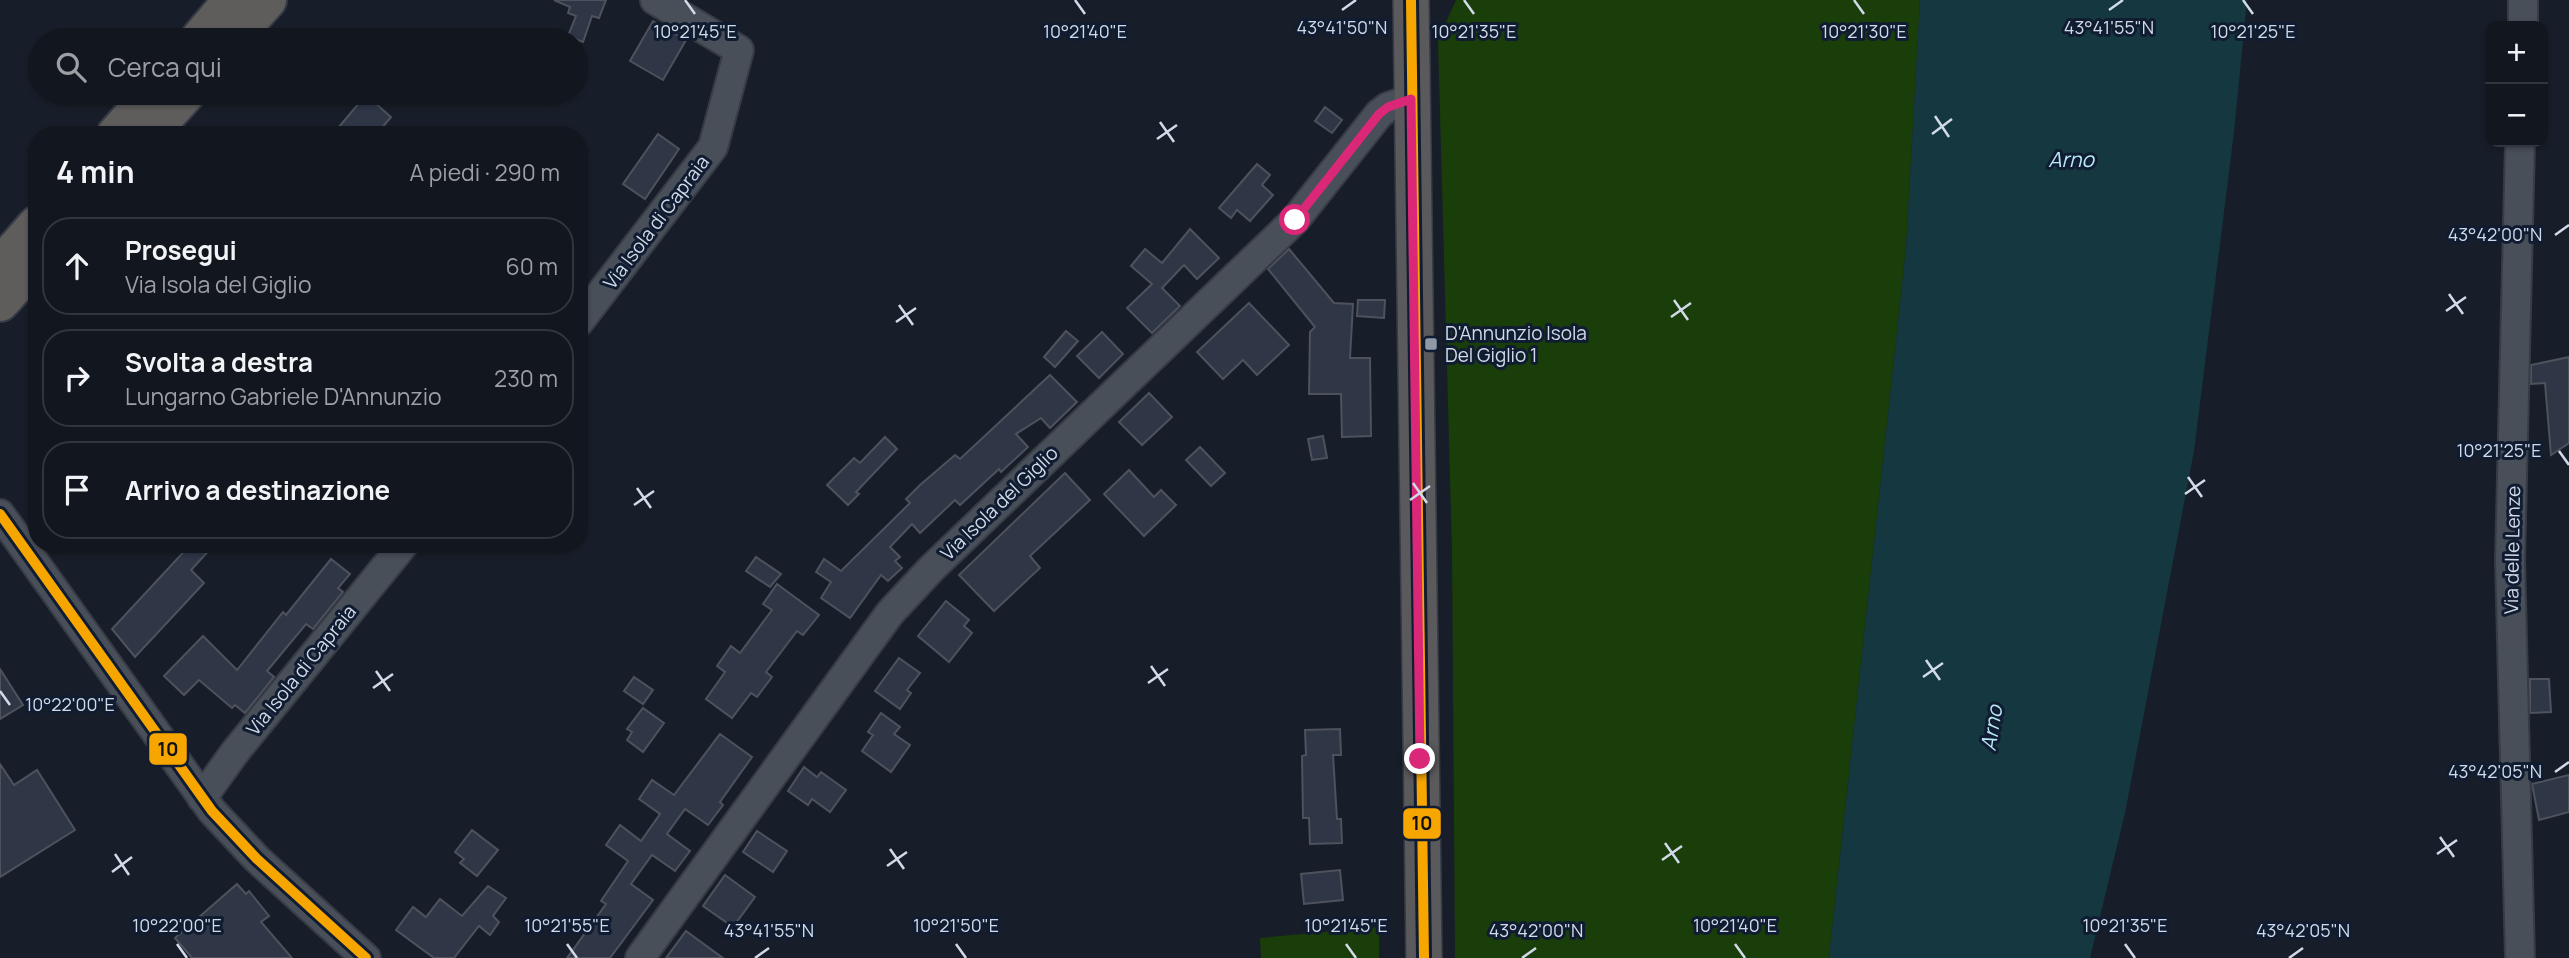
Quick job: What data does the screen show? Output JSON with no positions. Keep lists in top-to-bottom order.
{
  "streets": {
    "street": ["Via Isola di Capraia", "Via Isola del Giglio", "Via delle Lenze"]
  },
  "water": ["Arno"],
  "places": {
    "transit": ["D'Annunzio Isola Del Giglio 1"]
  },
  "lines": ["transit line 10"],
  "page": {
    "map_buttons": ["+", "−"],
    "search": "Cerca qui",
    "heading": ["4 min", "A piedi · 290 m"],
    "list": [
      ["Prosegui", "Via Isola del Giglio", "60 m"],
      ["Svolta a destra", "Lungarno Gabriele D'Annunzio", "230 m"],
      "Arrivo a destinazione"
    ]
  },
  "coordinates": [
    "43°41'50\"N",
    "43°41'55\"N",
    "10°21'45\"E",
    "10°21'40\"E",
    "10°21'35\"E",
    "10°21'30\"E",
    "10°21'25\"E",
    "43°42'00\"N",
    "10°22'00\"E",
    "43°42'05\"N",
    "10°21'55\"E",
    "10°21'50\"E"
  ]
}
